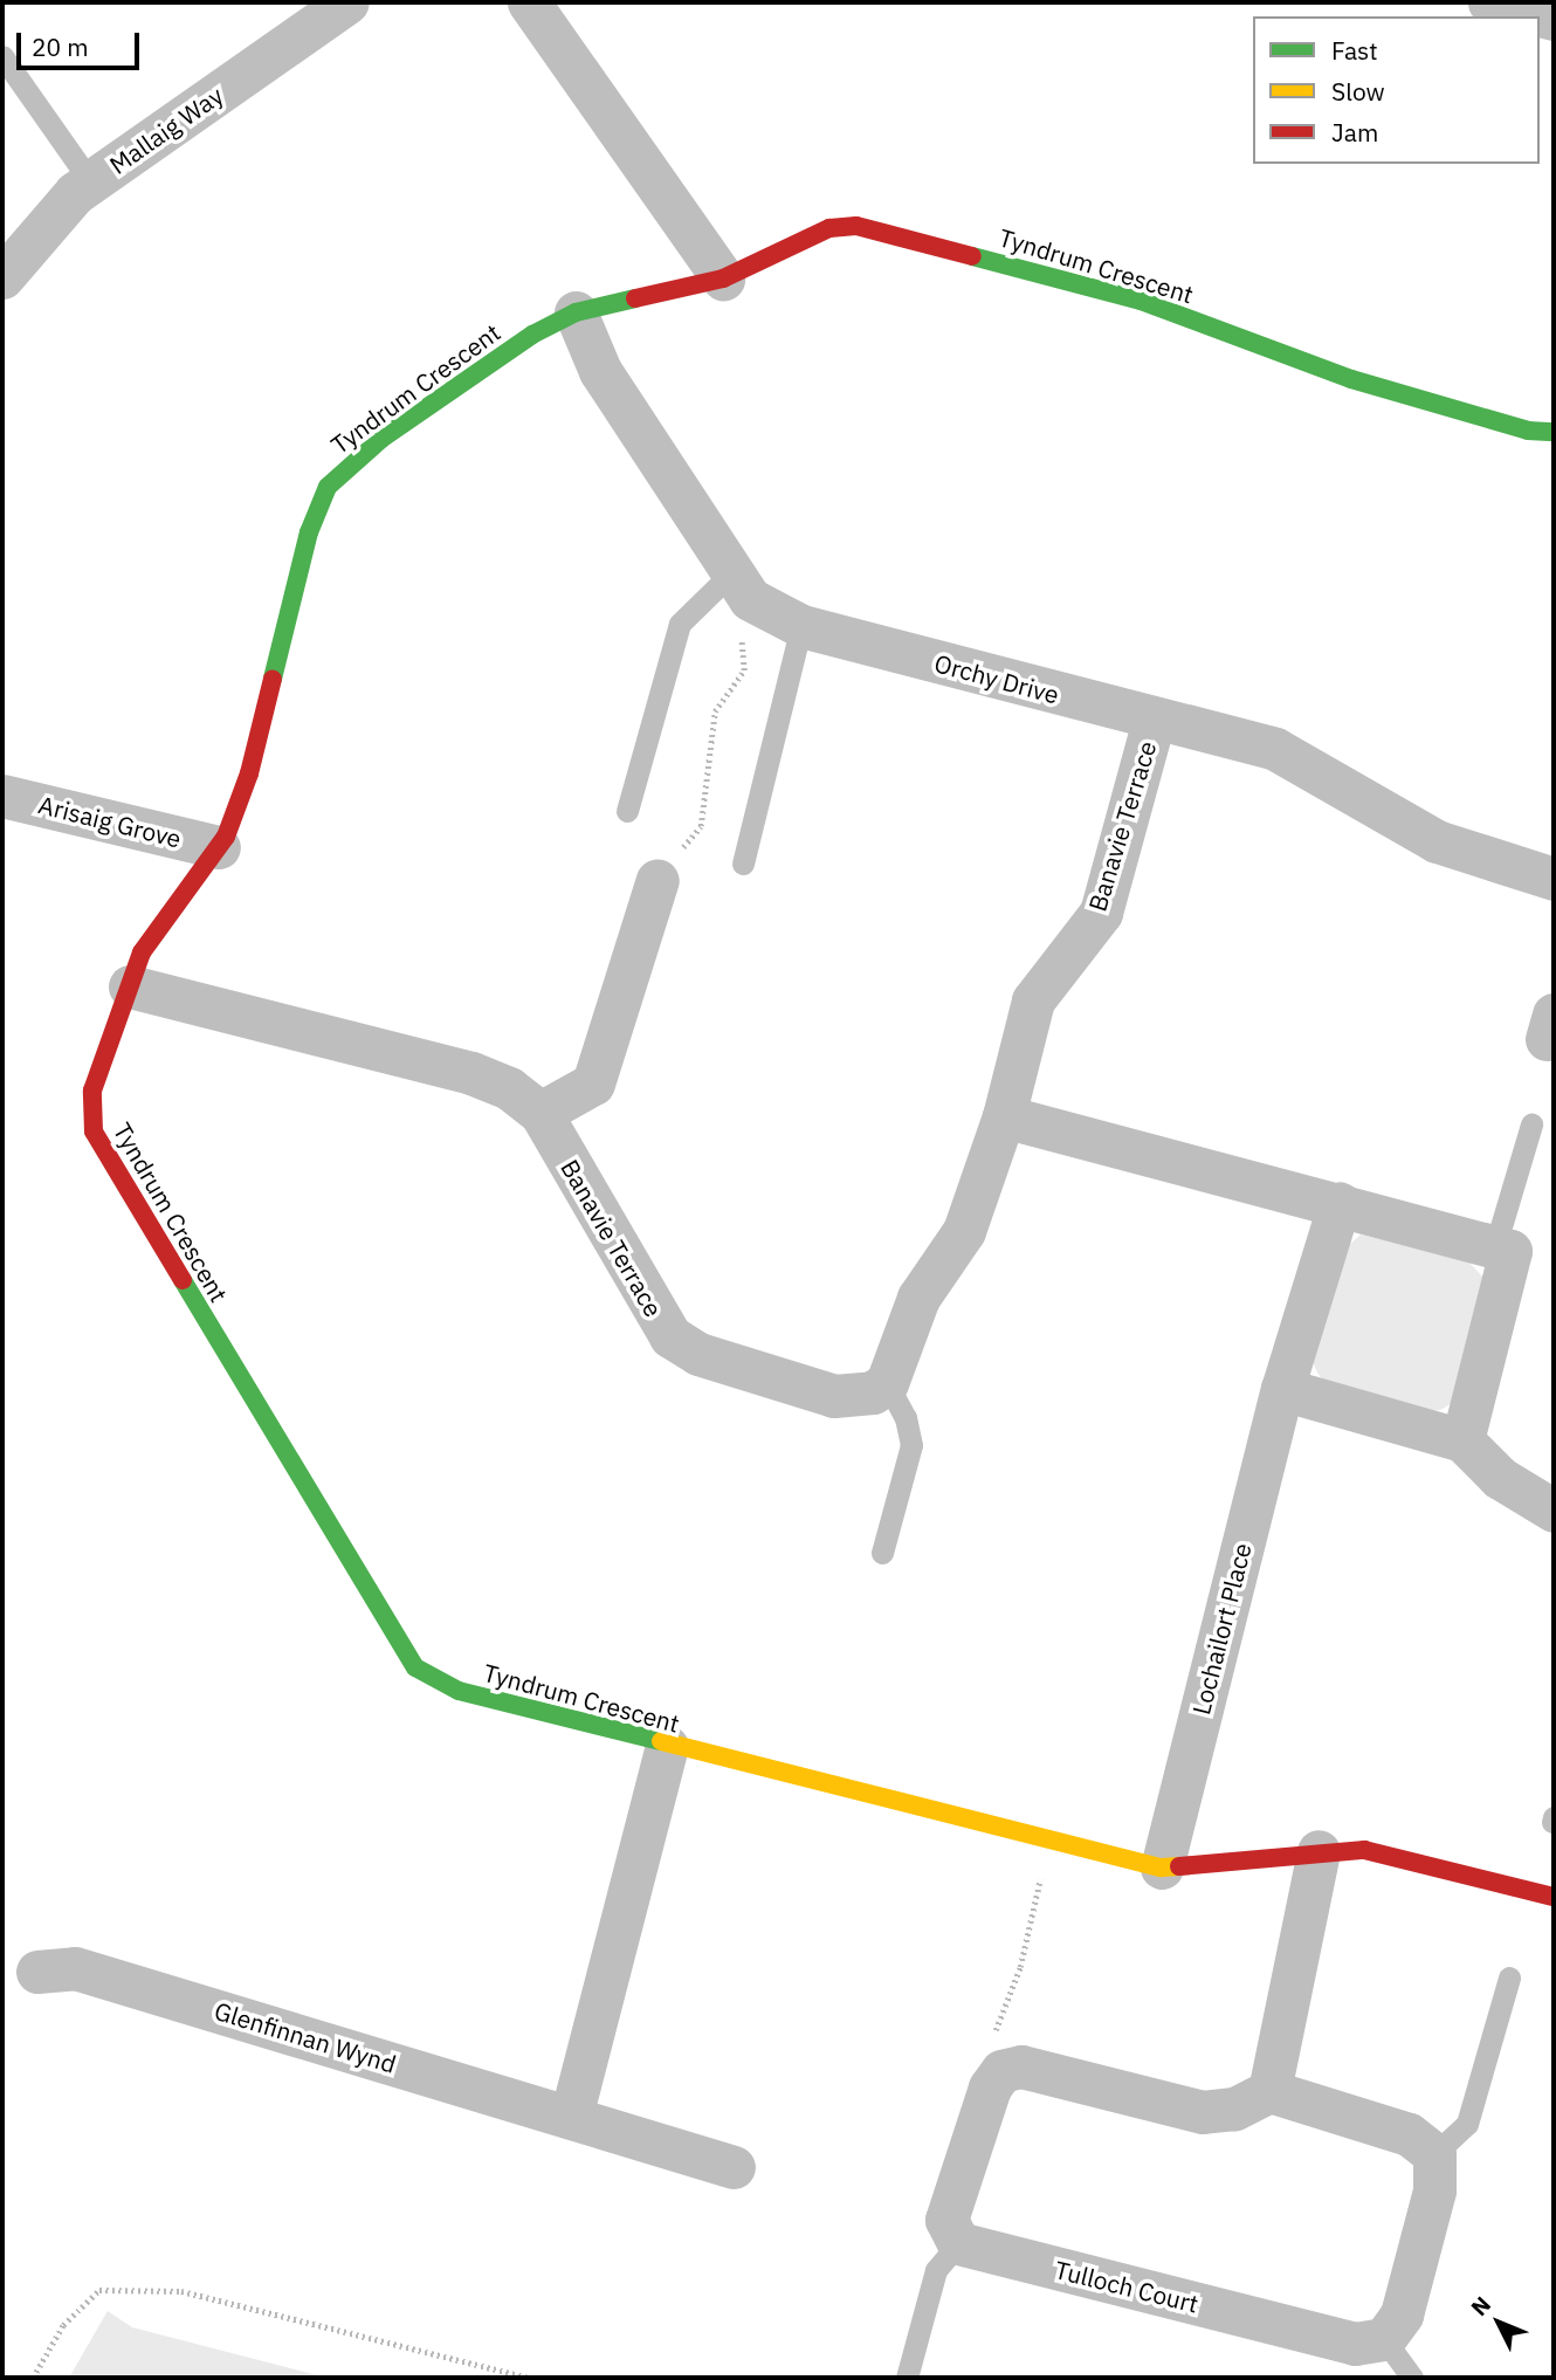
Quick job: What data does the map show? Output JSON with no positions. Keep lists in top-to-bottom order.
{
  "streets": {
    "street": [
      "Mallaig Way",
      "Tyndrum Crescent",
      "Orchy Drive",
      "Arisaig Grove",
      "Banavie Terrace",
      "Lochailort Place",
      "Glenfinnan Wynd",
      "Tulloch Court"
    ]
  },
  "crossings": [
    ["Tyndrum Crescent", "Orchy Drive"],
    ["Tyndrum Crescent", "Arisaig Grove"],
    ["Tyndrum Crescent", "Banavie Terrace"],
    ["Tyndrum Crescent", "Lochailort Place"],
    ["Orchy Drive", "Banavie Terrace"]
  ],
  "legend": ["Fast", "Slow", "Jam"],
  "scale_bar": "20 m",
  "north": "top left"
}
